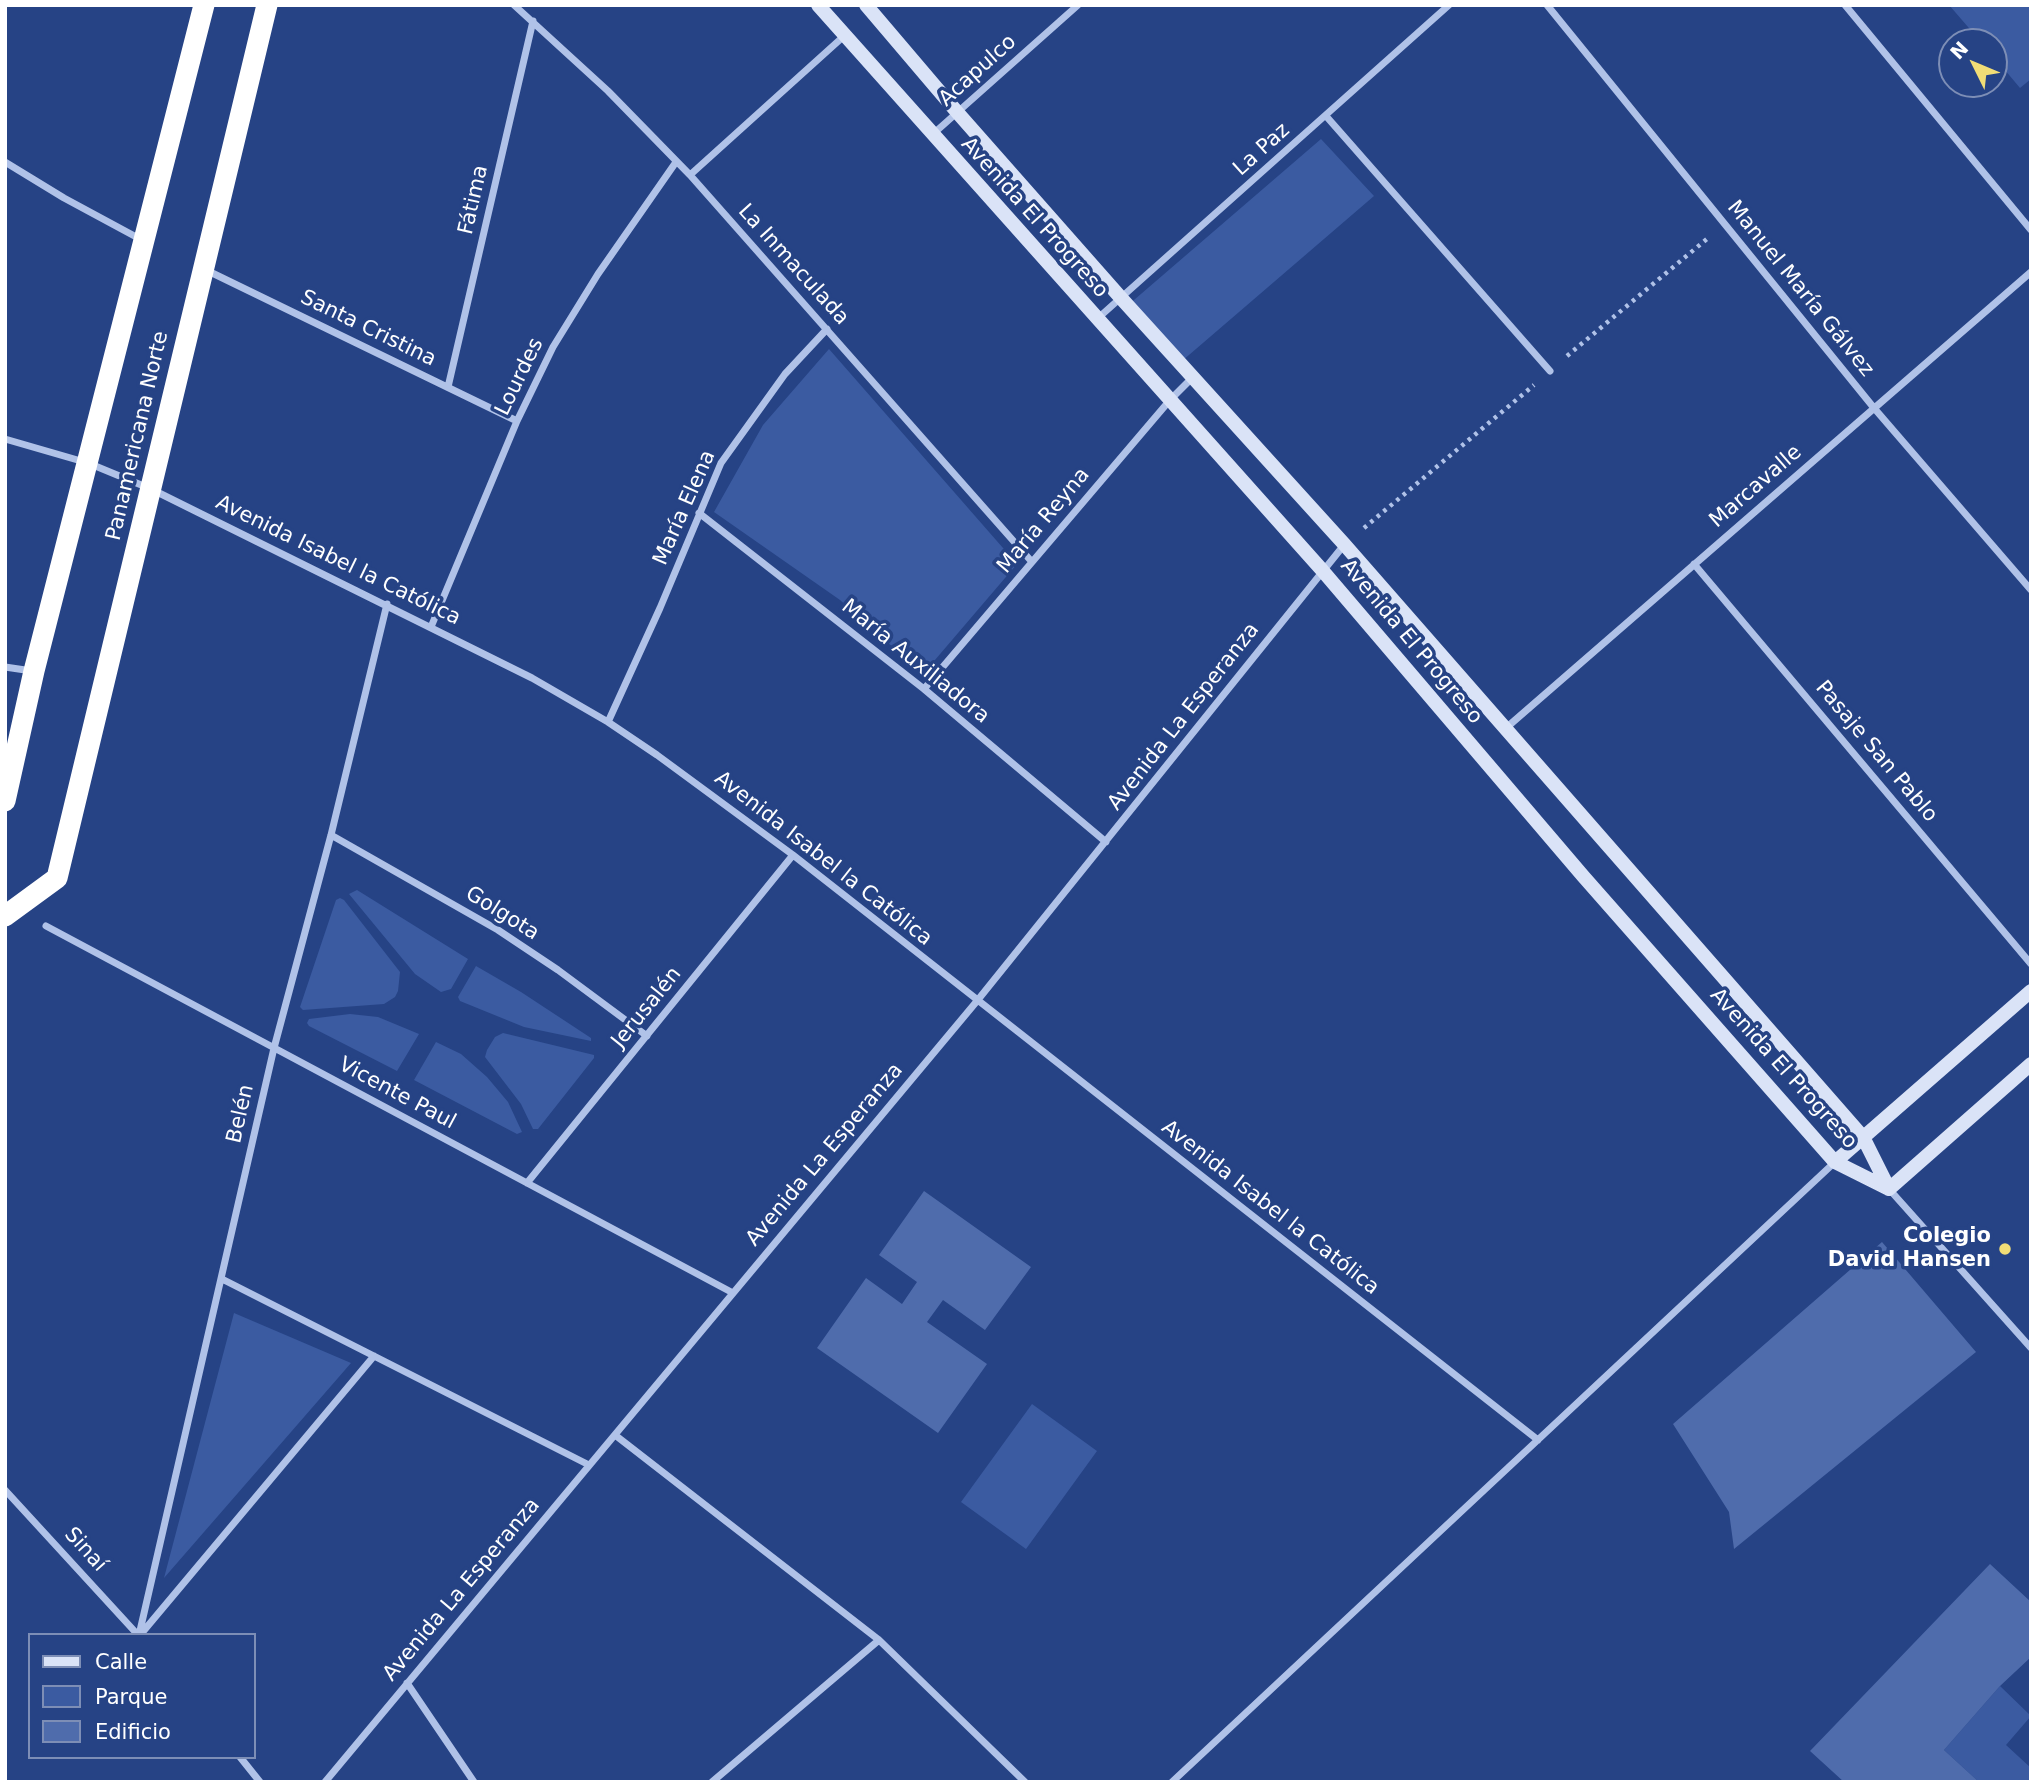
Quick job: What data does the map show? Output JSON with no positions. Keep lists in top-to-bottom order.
{
  "streets": {
    "highway": ["Panamericana Norte"],
    "main road": ["Avenida El Progreso"],
    "street": [
      "Acapulco",
      "La Paz",
      "Fátima",
      "La Inmaculada",
      "Manuel María Gálvez",
      "Santa Cristina",
      "Lourdes",
      "Marcavalle",
      "María Elena",
      "María Reyna",
      "Avenida Isabel la Católica",
      "María Auxiliadora",
      "Avenida La Esperanza",
      "Pasaje San Pablo",
      "Golgota",
      "Jerusalén",
      "Vicente Paul",
      "Belén",
      "Sinaí"
    ]
  },
  "crossings": [
    ["Acapulco", "Avenida El Progreso"],
    ["La Paz", "Avenida El Progreso"],
    ["Fátima", "La Inmaculada"],
    ["Fátima", "Santa Cristina"],
    ["Avenida El Progreso", "Marcavalle"],
    ["Avenida El Progreso", "María Reyna"],
    ["Avenida El Progreso", "Avenida La Esperanza"],
    ["La Inmaculada", "Lourdes"],
    ["La Inmaculada", "María Elena"],
    ["La Inmaculada", "María Reyna"],
    ["Manuel María Gálvez", "Marcavalle"],
    ["Santa Cristina", "Lourdes"],
    ["Santa Cristina", "Panamericana Norte"],
    ["Lourdes", "Avenida Isabel la Católica"],
    ["Panamericana Norte", "Avenida Isabel la Católica"],
    ["Marcavalle", "Pasaje San Pablo"],
    ["María Elena", "Avenida Isabel la Católica"],
    ["María Elena", "María Auxiliadora"],
    ["María Reyna", "María Auxiliadora"],
    ["Avenida Isabel la Católica", "Avenida La Esperanza"],
    ["Avenida Isabel la Católica", "Jerusalén"],
    ["Avenida Isabel la Católica", "Belén"],
    ["María Auxiliadora", "Avenida La Esperanza"],
    ["Avenida La Esperanza", "Vicente Paul"],
    ["Golgota", "Jerusalén"],
    ["Golgota", "Belén"],
    ["Jerusalén", "Vicente Paul"],
    ["Vicente Paul", "Belén"]
  ],
  "places": ["Colegio David Hansen"],
  "legend": ["Calle", "Parque", "Edificio"],
  "north": "top left"
}
